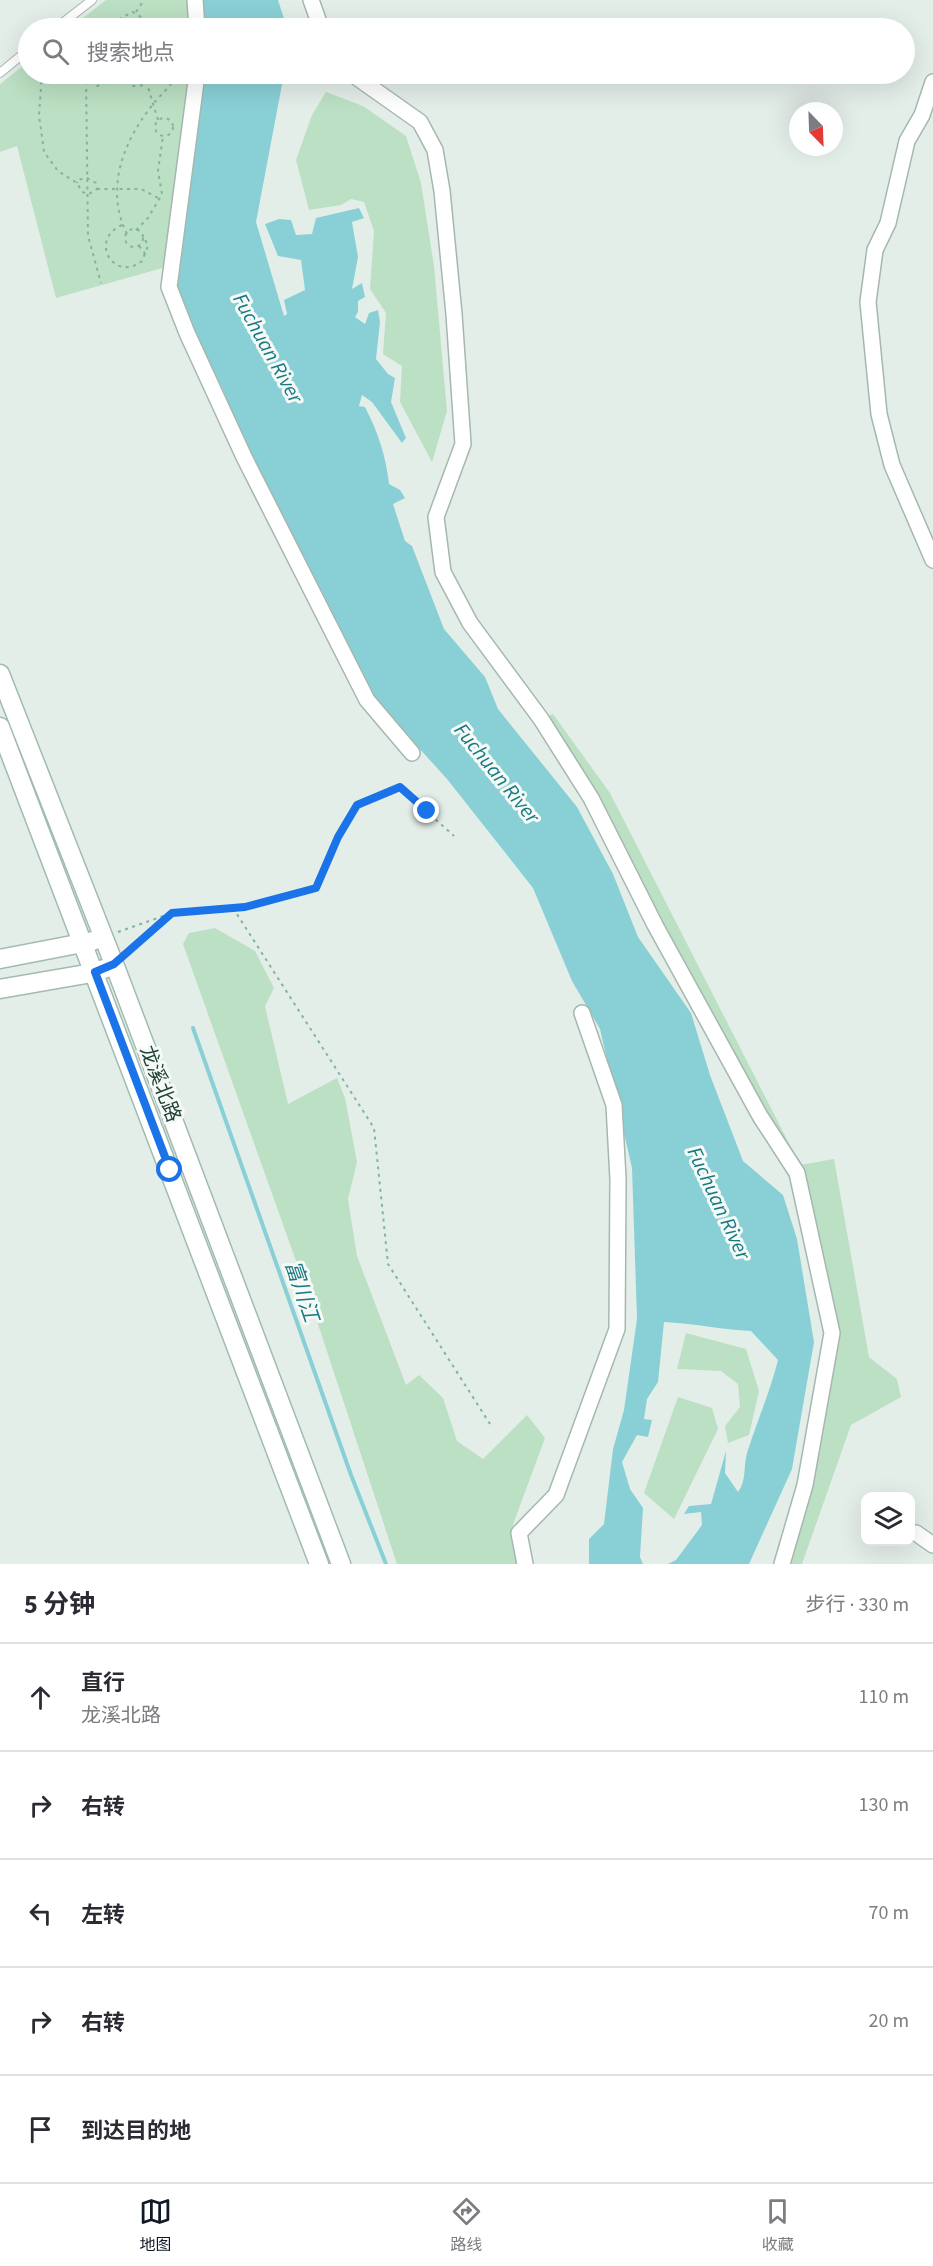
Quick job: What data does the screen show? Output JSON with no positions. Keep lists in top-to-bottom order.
{
  "streets": {
    "main road": ["龙溪北路"]
  },
  "water": ["Fuchuan River", "富川江"],
  "north": "bottom right",
  "page": {
    "search": "搜索地点",
    "heading": ["5 分钟", "步行 · 330 m"],
    "list": [
      ["直行", "龙溪北路", "110 m"],
      ["右转", "130 m"],
      ["左转", "70 m"],
      ["右转", "20 m"],
      "到达目的地"
    ],
    "nav": ["地图", "路线", "收藏"]
  }
}
